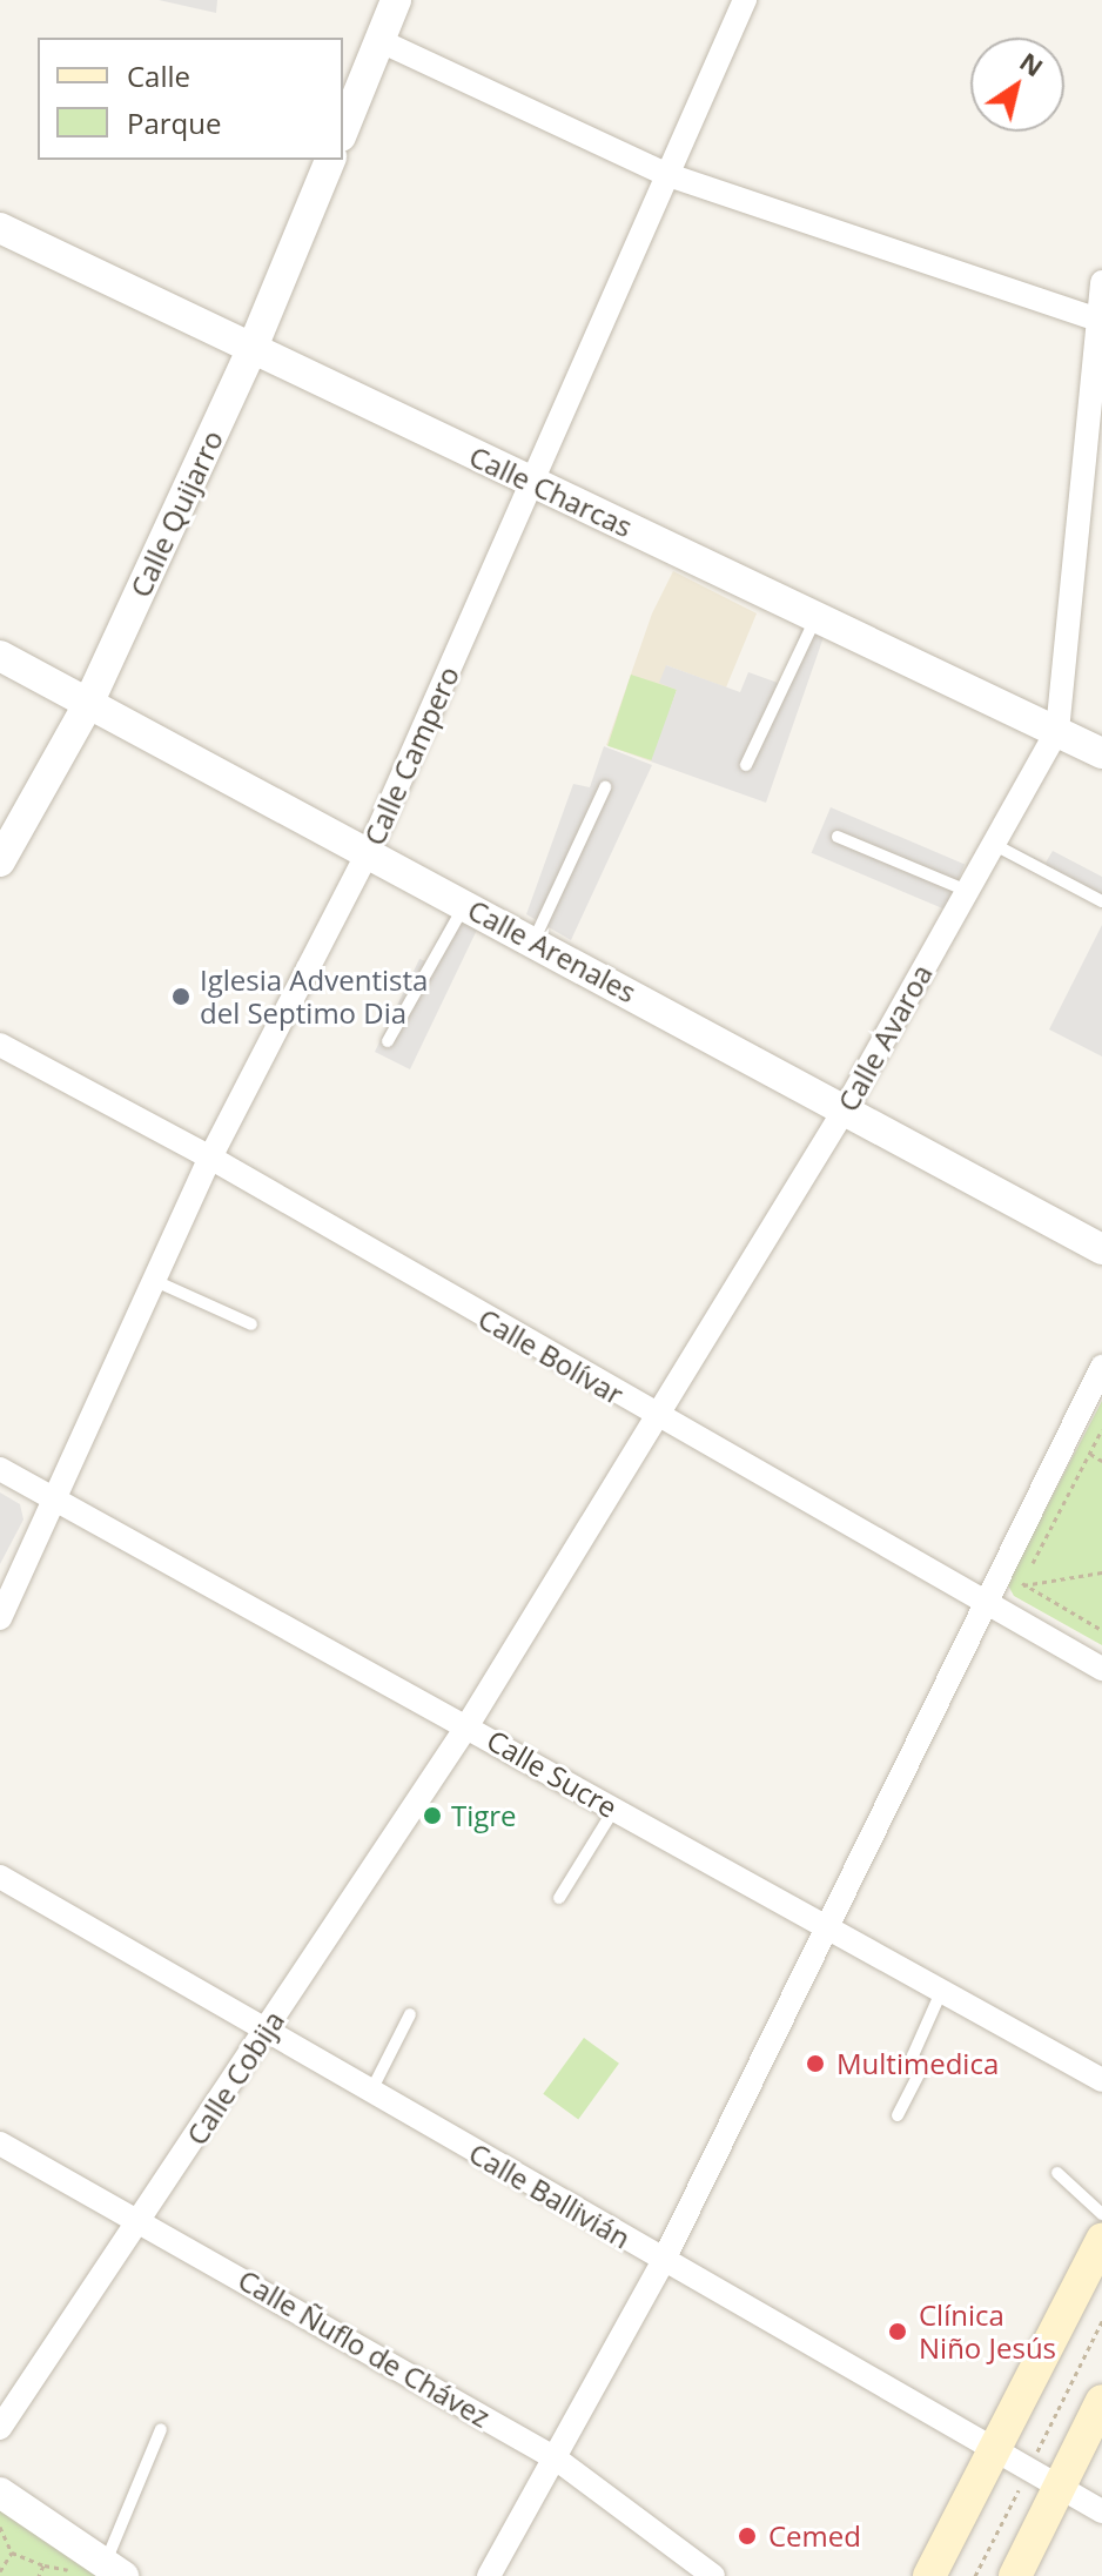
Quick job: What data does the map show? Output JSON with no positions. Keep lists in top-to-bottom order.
{
  "streets": {
    "street": [
      "Calle Charcas",
      "Calle Quijarro",
      "Calle Campero",
      "Calle Arenales",
      "Calle Avaroa",
      "Calle Bolívar",
      "Calle Sucre",
      "Calle Cobija",
      "Calle Ballivián",
      "Calle Ñuflo de Chávez"
    ]
  },
  "crossings": [
    ["Calle Charcas", "Calle Quijarro"],
    ["Calle Charcas", "Calle Campero"],
    ["Calle Charcas", "Calle Avaroa"],
    ["Calle Quijarro", "Calle Arenales"],
    ["Calle Campero", "Calle Arenales"],
    ["Calle Campero", "Calle Bolívar"],
    ["Calle Campero", "Calle Sucre"],
    ["Calle Arenales", "Calle Avaroa"],
    ["Calle Avaroa", "Calle Bolívar"],
    ["Calle Avaroa", "Calle Sucre"],
    ["Calle Avaroa", "Calle Cobija"],
    ["Calle Sucre", "Calle Cobija"],
    ["Calle Cobija", "Calle Ballivián"],
    ["Calle Cobija", "Calle Ñuflo de Chávez"]
  ],
  "places": [
    "Iglesia Adventista del Septimo Dia",
    "Tigre",
    "Multimedica",
    "Clínica Niño Jesús",
    "Cemed"
  ],
  "legend": ["Calle", "Parque"],
  "north": "top right"
}
